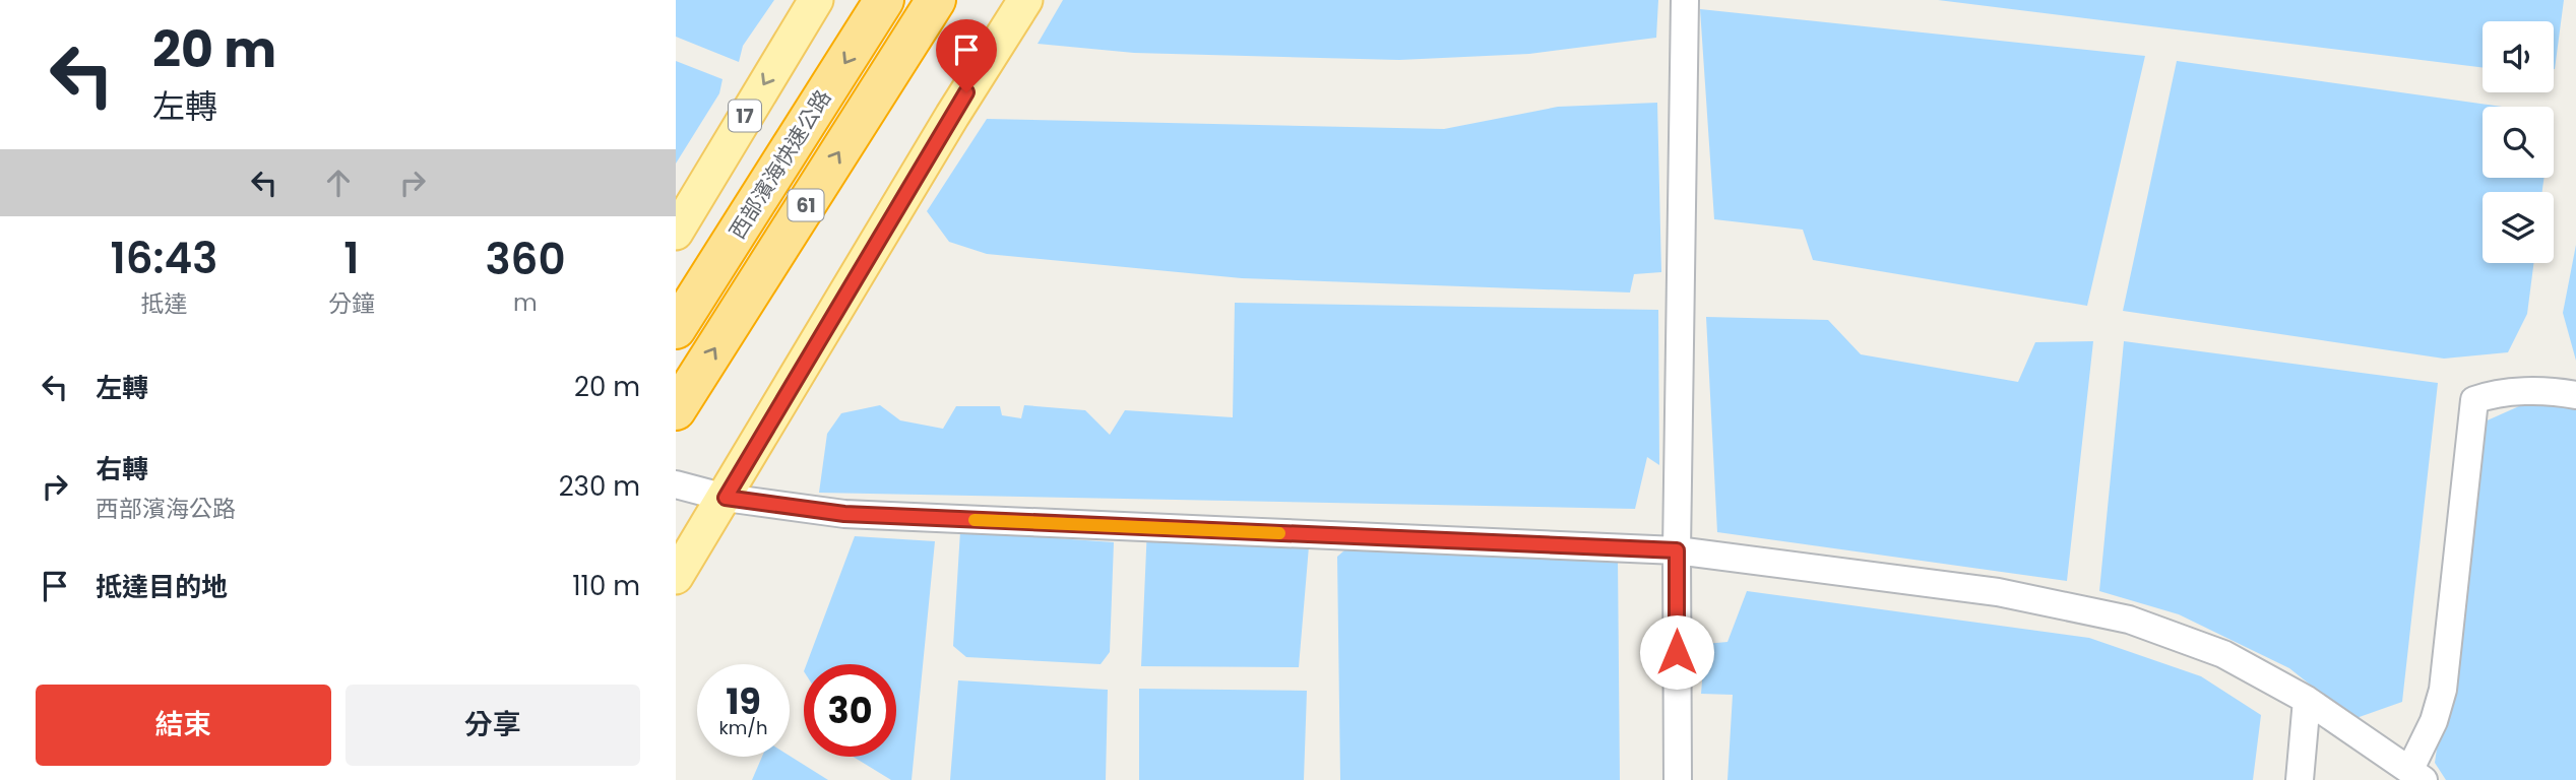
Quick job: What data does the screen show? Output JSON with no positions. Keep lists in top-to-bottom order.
{
  "streets": {
    "highway": ["西部濱海快速公路", "61"],
    "main road": ["17"]
  },
  "page": {
    "turn": ["20 m", "左轉"],
    "eta": [
      "16:43",
      "抵達",
      "1",
      "分鐘",
      "360",
      "m"
    ],
    "list": [
      {
        "name": "左轉",
        "value": "20 m"
      },
      {
        "name": "右轉",
        "note": "西部濱海公路",
        "value": "230 m"
      },
      {
        "name": "抵達目的地",
        "value": "110 m"
      }
    ],
    "speed": "19 km/h",
    "limit": "30",
    "buttons": ["結束", "分享"]
  }
}
